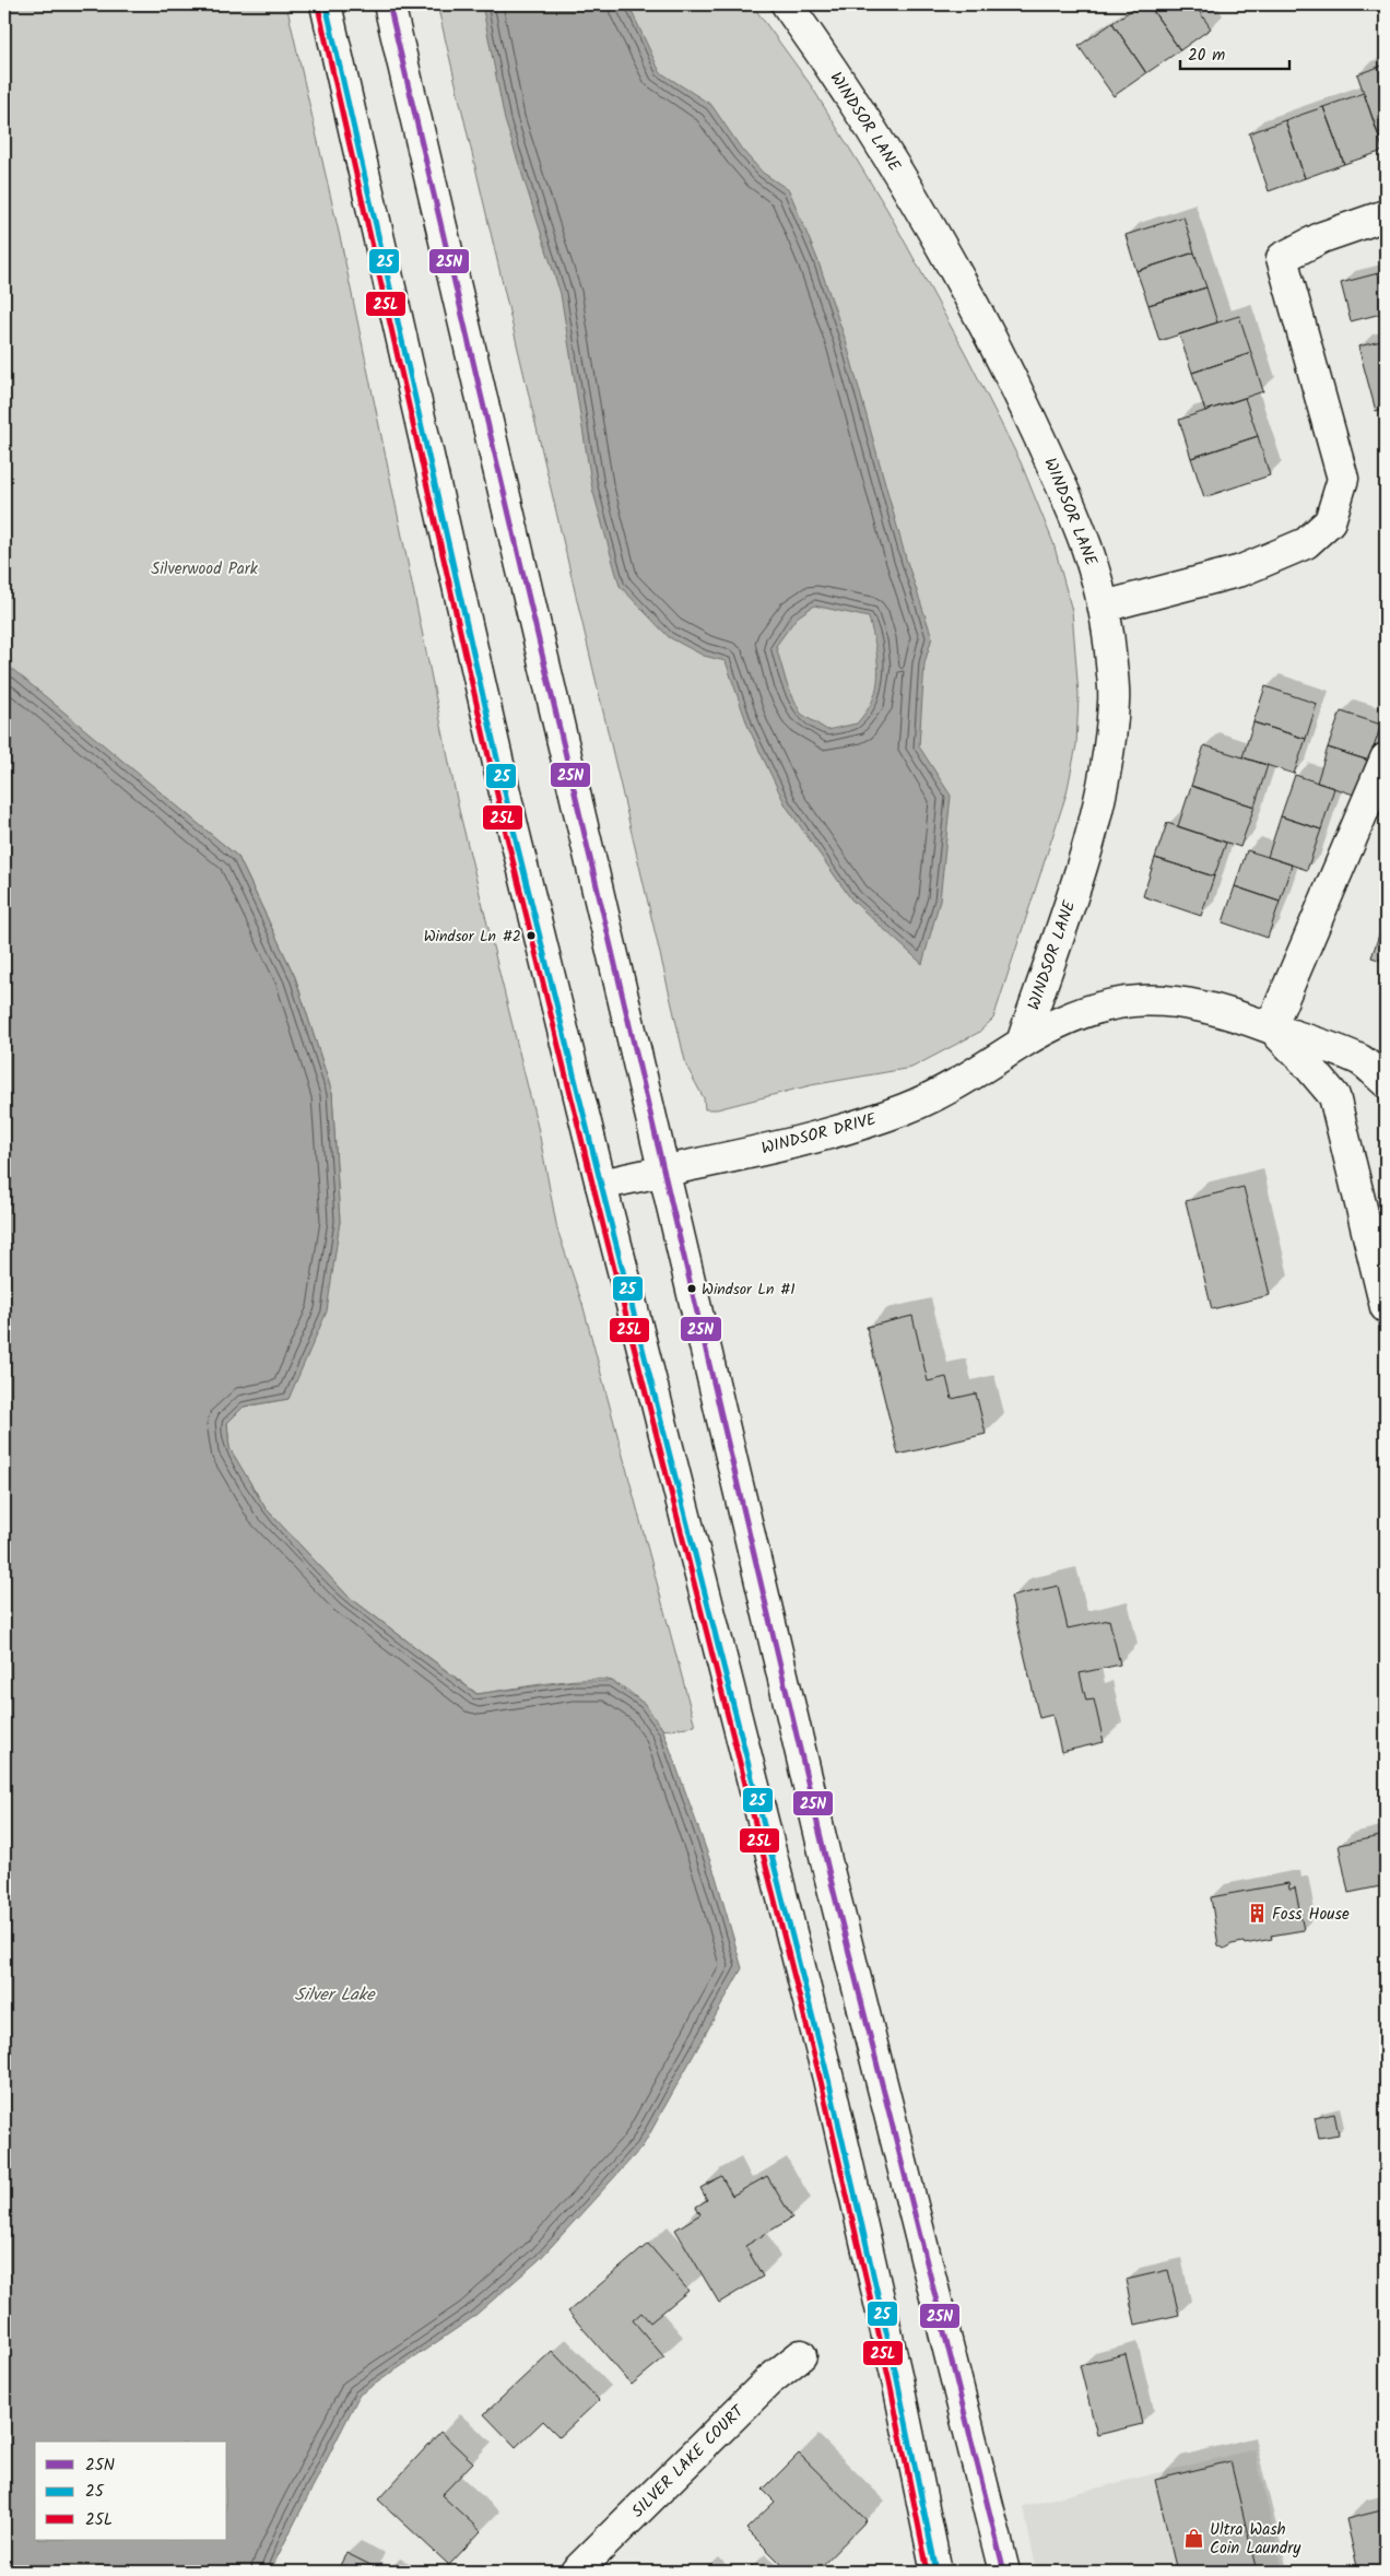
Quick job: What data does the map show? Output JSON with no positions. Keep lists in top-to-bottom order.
{
  "streets": {
    "main road": ["WINDSOR LANE", "WINDSOR DRIVE", "SILVER LAKE COURT"]
  },
  "crossings": [
    ["WINDSOR LANE", "WINDSOR DRIVE"]
  ],
  "water": ["Silver Lake"],
  "parks": ["Silverwood Park"],
  "places": {
    "other": ["Windsor Ln #2", "Windsor Ln #1"],
    "building": ["Foss House"],
    "shop": ["Ultra Wash Coin Laundry"]
  },
  "lines": ["transit line 25N", "transit line 25", "transit line 25L"],
  "legend": ["25N", "25", "25L"],
  "scale_bar": "20 m"
}
